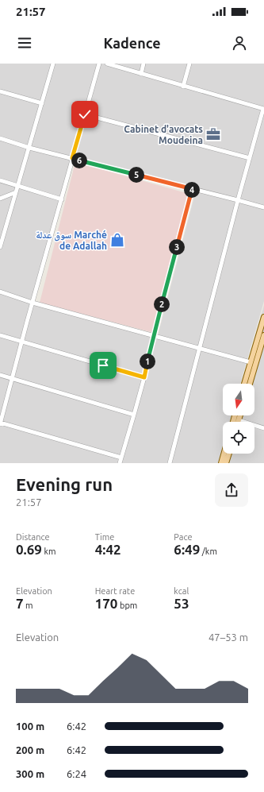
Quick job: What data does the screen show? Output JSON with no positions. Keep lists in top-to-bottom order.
{
  "places": {
    "office": ["Cabinet d'avocats Moudeina"],
    "shop": ["سوق عدلة Marché de Adallah"]
  },
  "north": "bottom",
  "page": {
    "status": "21:57",
    "header": "Kadence",
    "pins": [
      "6",
      "5",
      "4",
      "3",
      "2",
      "1"
    ],
    "heading": ["Evening run", "21:57"],
    "stats": [
      ["Distance", "0.69 km"],
      ["Time", "4:42"],
      ["Pace", "6:49 /km"],
      ["Elevation", "7 m"],
      ["Heart rate", "170 bpm"],
      ["kcal", "53"]
    ],
    "chart": ["Elevation", "47–53 m"],
    "list": [
      {
        "name": "100 m",
        "note": "6:42"
      },
      {
        "name": "200 m",
        "note": "6:42"
      },
      {
        "name": "300 m",
        "note": "6:24"
      }
    ]
  }
}
